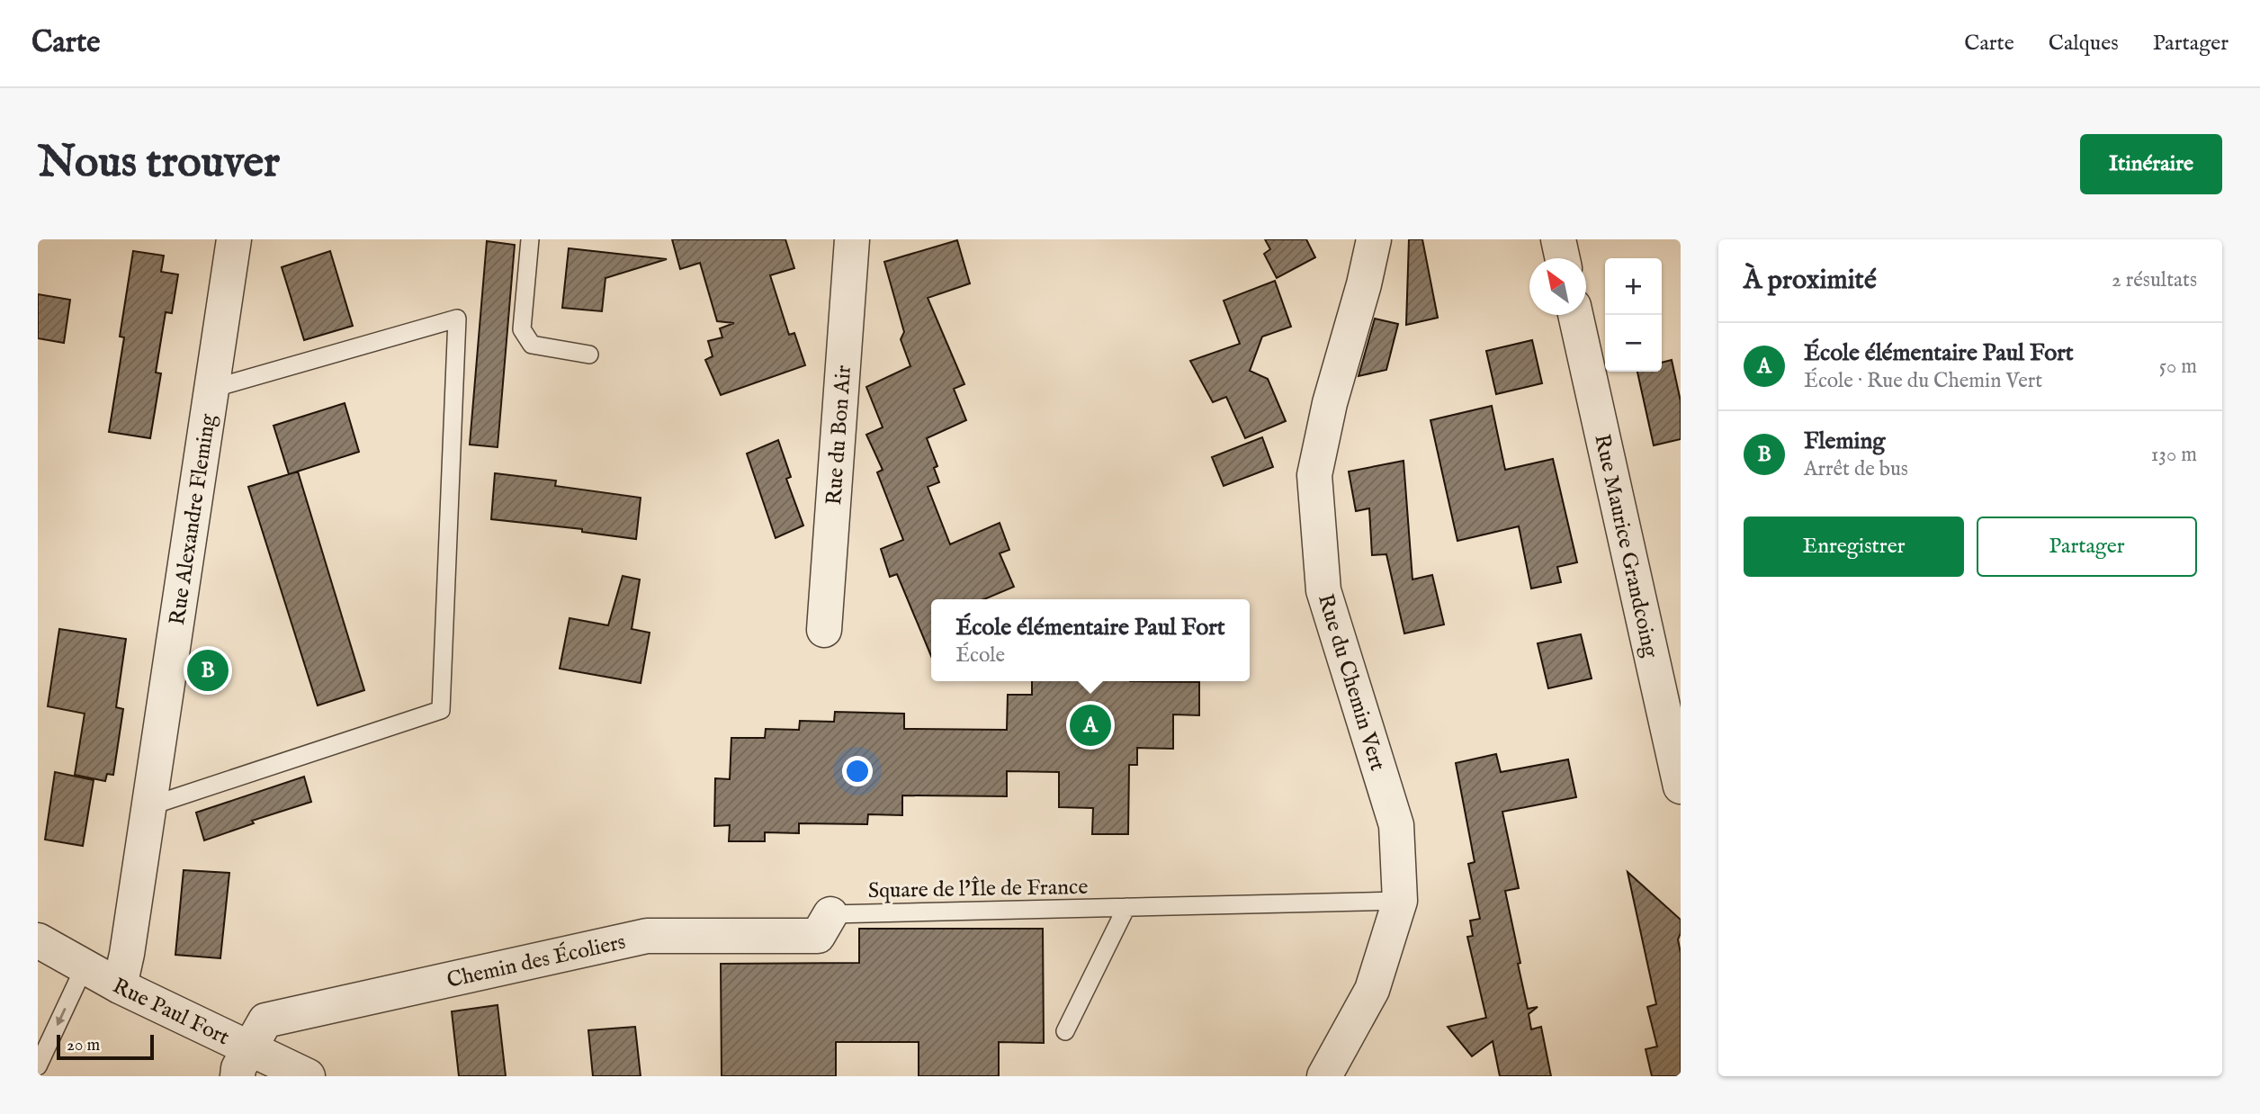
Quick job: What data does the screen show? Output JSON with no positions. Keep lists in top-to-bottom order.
{
  "streets": {
    "street": [
      "Rue du Bon Air",
      "Rue Alexandre Fleming",
      "Rue Maurice Grandcoing",
      "Rue du Chemin Vert",
      "Chemin des Écoliers",
      "Rue Paul Fort"
    ],
    "lane": ["Square de l'Île de France"]
  },
  "crossings": [
    ["Rue Alexandre Fleming", "Rue Paul Fort"],
    ["Rue du Chemin Vert", "Square de l'Île de France"],
    ["Square de l'Île de France", "Chemin des Écoliers"],
    ["Chemin des Écoliers", "Rue Paul Fort"]
  ],
  "scale_bar": "20 m",
  "north": "top left",
  "page": {
    "header": "Carte",
    "nav": ["Carte", "Calques", "Partager"],
    "buttons": [
      "Itinéraire",
      ["Enregistrer", "Partager"]
    ],
    "title": "Nous trouver",
    "heading": ["À proximité", "2 résultats"],
    "map_buttons": ["+", "−"],
    "list": [
      {
        "mark": "A",
        "name": "École élémentaire Paul Fort",
        "note": "École · Rue du Chemin Vert",
        "value": "50 m"
      },
      {
        "mark": "B",
        "name": "Fleming",
        "note": "Arrêt de bus",
        "value": "130 m"
      }
    ],
    "popup": ["École élémentaire Paul Fort", "École"],
    "pins": ["B", "A"],
    "scale": "20 m"
  }
}
